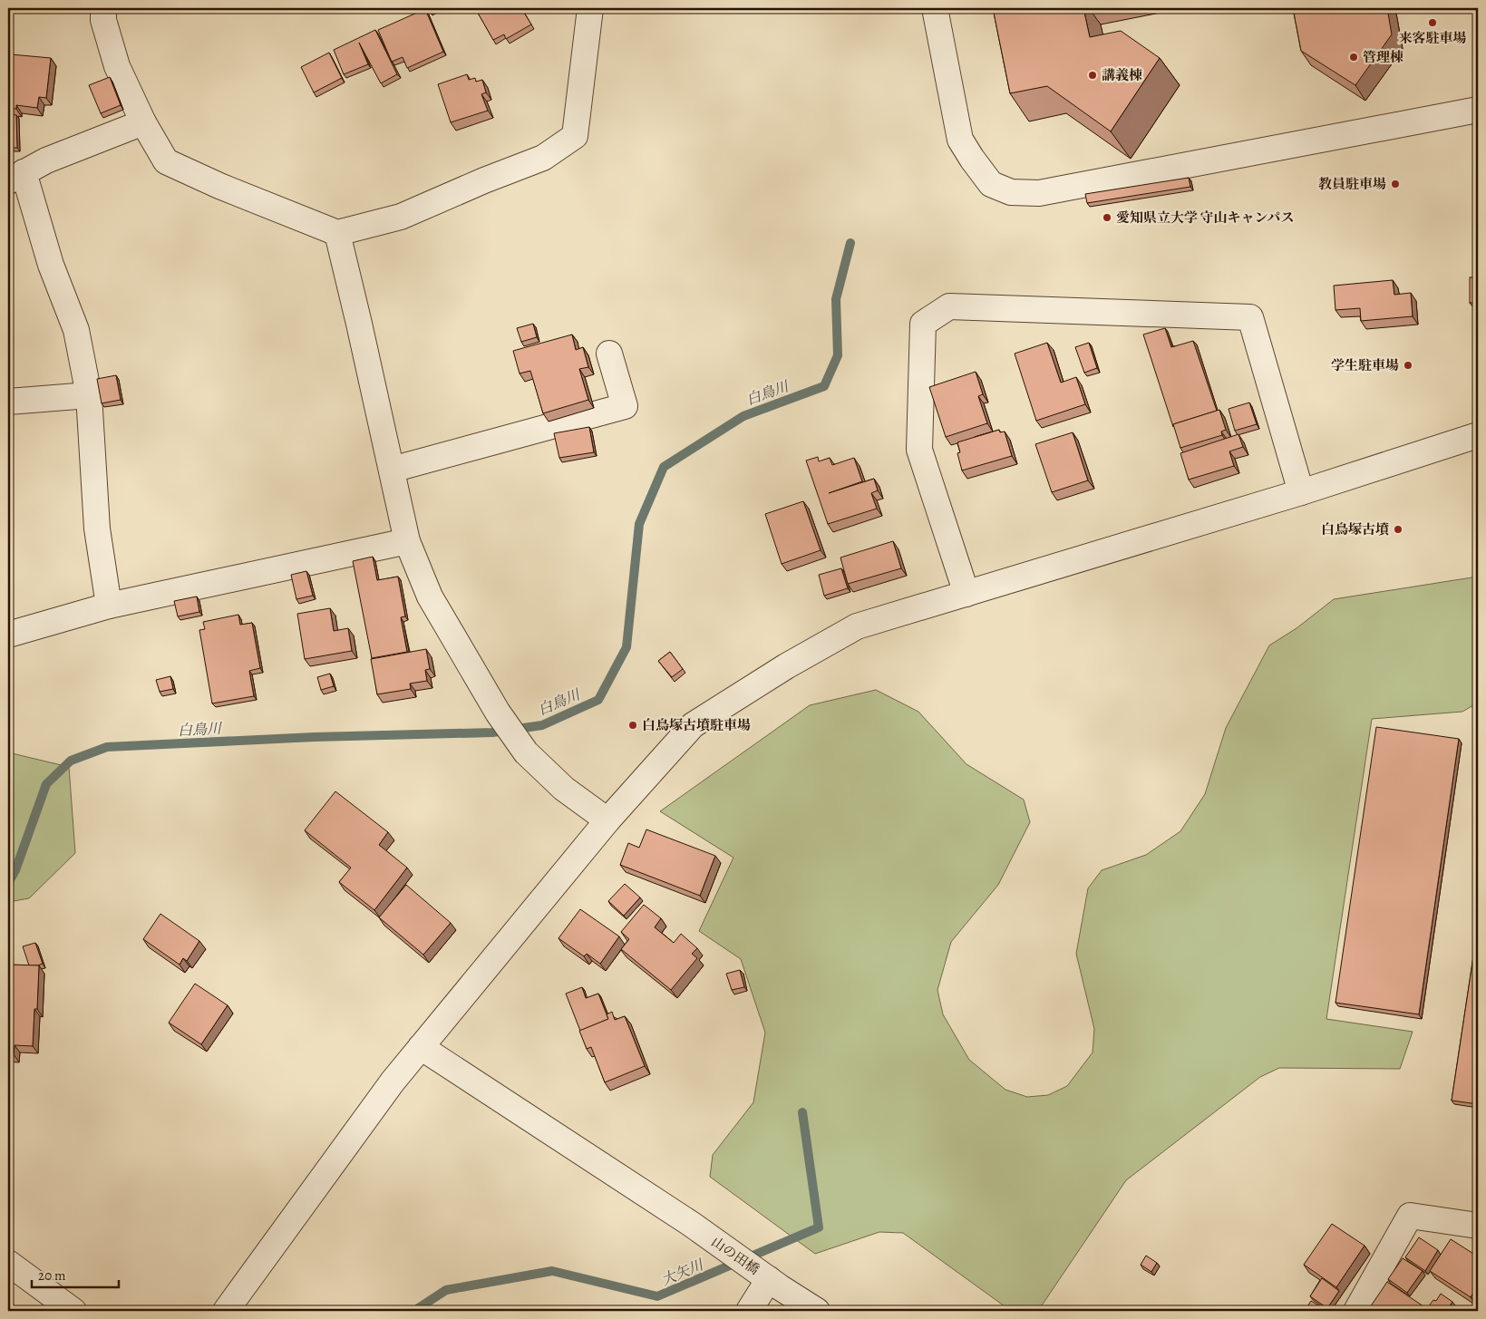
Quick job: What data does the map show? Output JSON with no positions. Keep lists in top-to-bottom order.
{
  "streets": {
    "street": ["山の田橋"]
  },
  "water": ["白鳥川", "大矢川"],
  "places": [
    "来客駐車場",
    "管理棟",
    "講義棟",
    "教員駐車場",
    "愛知県立大学 守山キャンパス",
    "学生駐車場",
    "白鳥塚古墳",
    "白鳥塚古墳駐車場"
  ],
  "scale_bar": "20 m"
}
